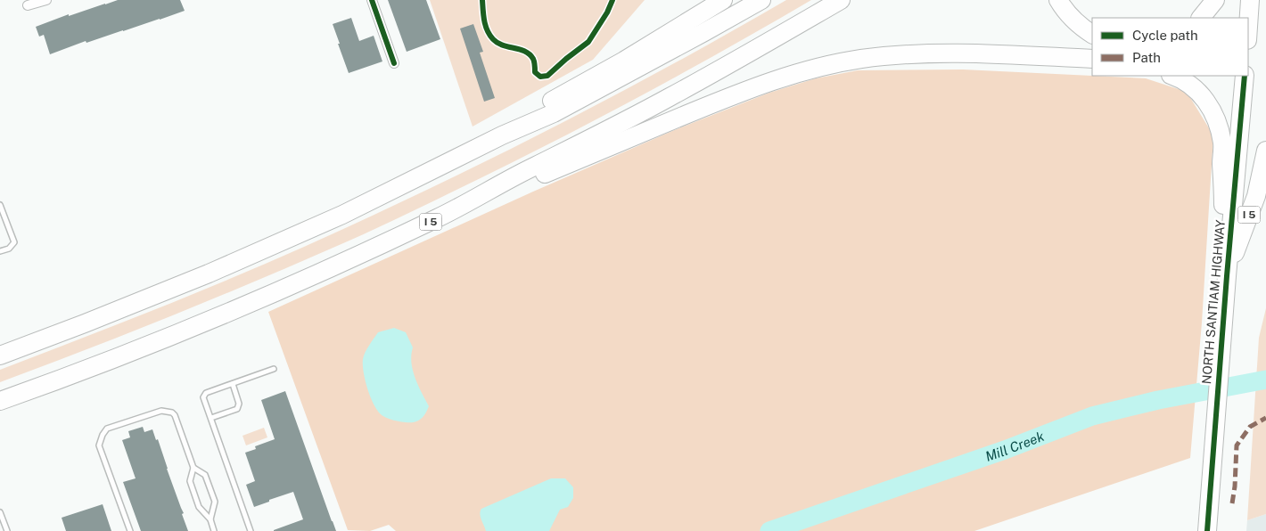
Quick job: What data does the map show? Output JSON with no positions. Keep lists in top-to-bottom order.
{
  "streets": {
    "highway": ["I 5", "NORTH SANTIAM HIGHWAY"]
  },
  "crossings": [
    ["I 5", "NORTH SANTIAM HIGHWAY"]
  ],
  "water": ["Mill Creek"],
  "legend": ["Cycle path", "Path"]
}
